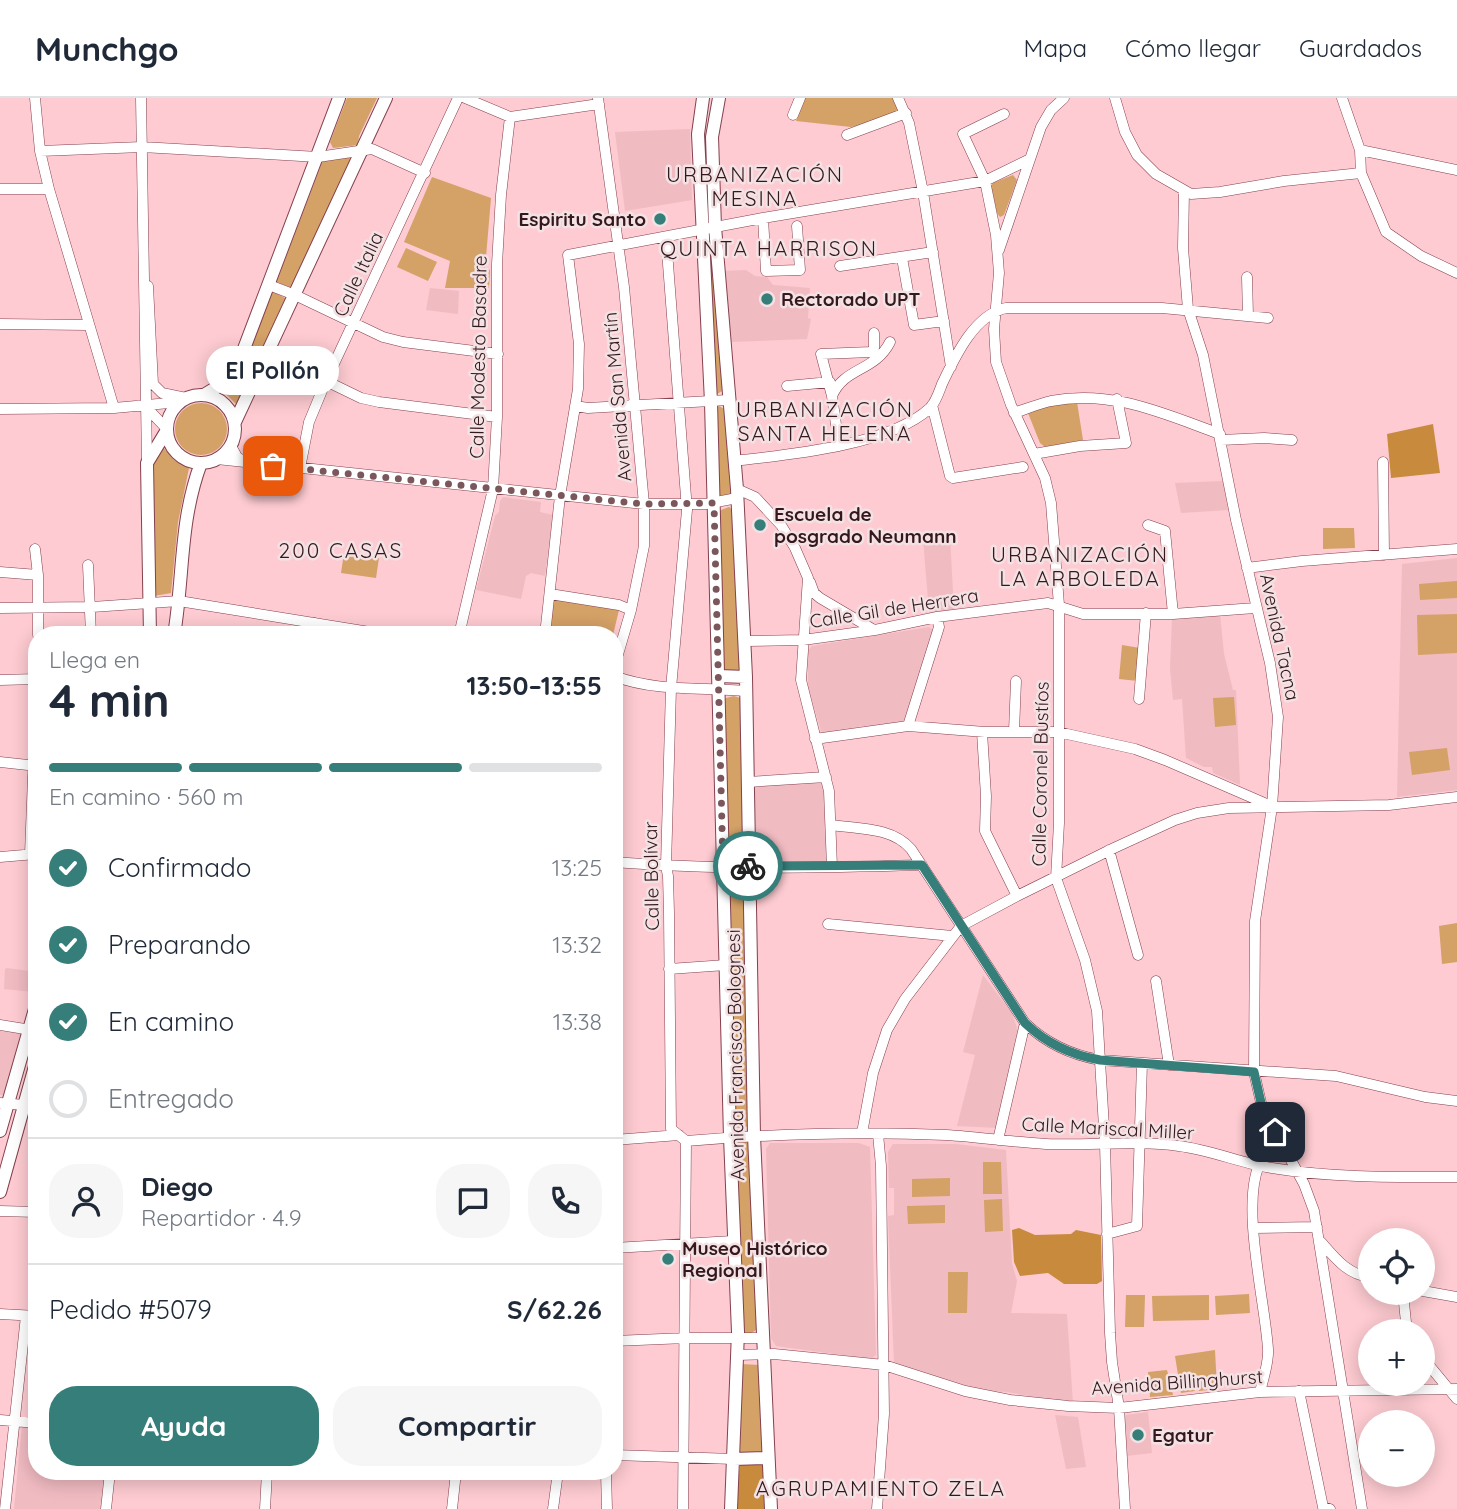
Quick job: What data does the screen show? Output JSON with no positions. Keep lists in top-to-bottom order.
{
  "streets": {
    "main road": ["Avenida Francisco Bolognesi"],
    "street": [
      "Calle Italia",
      "Calle Modesto Basadre",
      "Avenida San Martín",
      "Calle Gil de Herrera",
      "Avenida Tacna",
      "Calle Coronel Bustíos",
      "Calle Bolívar",
      "Calle Mariscal Miller",
      "Avenida Billinghurst"
    ]
  },
  "crossings": [
    ["Calle Gil de Herrera", "Avenida Tacna"],
    ["Calle Gil de Herrera", "Calle Coronel Bustíos"],
    ["Calle Gil de Herrera", "Avenida Francisco Bolognesi"],
    ["Avenida Tacna", "Calle Mariscal Miller"],
    ["Avenida Tacna", "Avenida Billinghurst"],
    ["Calle Coronel Bustíos", "Calle Mariscal Miller"],
    ["Calle Coronel Bustíos", "Avenida Billinghurst"],
    ["Calle Bolívar", "Calle Mariscal Miller"],
    ["Avenida Francisco Bolognesi", "Calle Mariscal Miller"],
    ["Avenida Francisco Bolognesi", "Avenida Billinghurst"]
  ],
  "districts": [
    "URBANIZACIÓN MESINA",
    "QUINTA HARRISON",
    "URBANIZACIÓN SANTA HELENA",
    "200 CASAS",
    "URBANIZACIÓN LA ARBOLEDA",
    "AGRUPAMIENTO ZELA"
  ],
  "places": [
    "Espiritu Santo",
    "Rectorado UPT",
    "El Pollón",
    "Escuela de posgrado Neumann",
    "Museo Histórico Regional",
    "Egatur"
  ],
  "page": {
    "header": "Munchgo",
    "nav": ["Mapa", "Cómo llegar", "Guardados"],
    "bubble": "El Pollón",
    "heading": ["4 min", "Llega en", "13:50–13:55"],
    "panel": [
      "Diego",
      "Repartidor · 4.9",
      "Pedido #5079",
      "S/62.26"
    ],
    "bar": "En camino · 560 m",
    "list": [
      ["Confirmado", "13:25"],
      ["Preparando", "13:32"],
      ["En camino", "13:38"],
      "Entregado"
    ],
    "map_buttons": ["+", "−"],
    "buttons": ["Ayuda", "Compartir"]
  }
}
